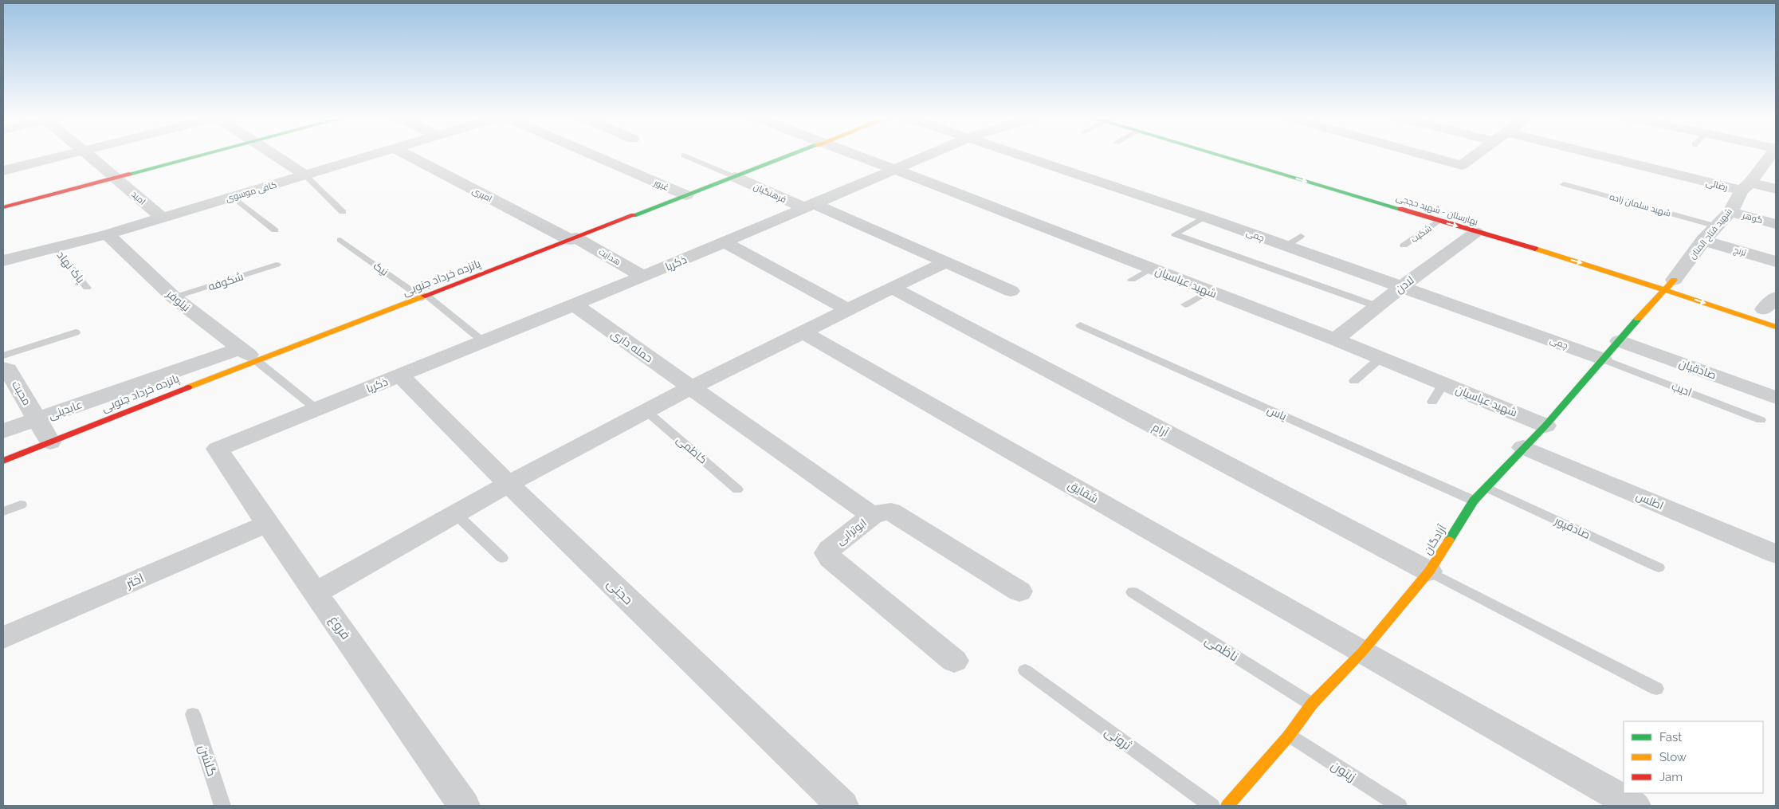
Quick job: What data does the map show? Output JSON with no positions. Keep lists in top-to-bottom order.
{
  "streets": {
    "street": [
      "غیور",
      "رضائی",
      "کافی موسوی",
      "فرهنگیان",
      "امیری",
      "امید",
      "بهارستان - شهید حججی",
      "گوهر",
      "شهید فتاح المنان",
      "چمی",
      "ترنج",
      "هدایت",
      "ذکریا",
      "پانزده خرداد جنوبی",
      "شهید عباسیان",
      "لادن",
      "نیلوفر",
      "حمله داری",
      "صادقیان",
      "محبت",
      "عابدینی",
      "آرام",
      "شقایق",
      "اطلس",
      "ابوترابی",
      "آزادگان",
      "اختر",
      "حجتی",
      "فروغ"
    ],
    "lane": [
      "شهید سلمان زاده",
      "شکیب",
      "پاک نهاد",
      "نیک",
      "شکوفه",
      "ادیب",
      "یاس",
      "کاظمی",
      "صادقپور",
      "ناظمی",
      "ثروتی",
      "گلشن",
      "زیتون"
    ]
  },
  "crossings": [
    ["غیور", "پانزده خرداد جنوبی"],
    ["رضائی", "شهید فتاح المنان"],
    ["کافی موسوی", "امید"],
    ["کافی موسوی", "پاک نهاد"],
    ["کافی موسوی", "نیلوفر"],
    ["فرهنگیان", "ذکریا"],
    ["فرهنگیان", "پانزده خرداد جنوبی"],
    ["امیری", "هدایت"],
    ["امیری", "پانزده خرداد جنوبی"],
    ["شهید سلمان زاده", "شهید فتاح المنان"],
    ["بهارستان - شهید حججی", "شکیب"],
    ["بهارستان - شهید حججی", "شهید فتاح المنان"],
    ["بهارستان - شهید حججی", "لادن"],
    ["بهارستان - شهید حججی", "آزادگان"],
    ["گوهر", "شهید فتاح المنان"],
    ["شهید فتاح المنان", "ترنج"],
    ["شهید فتاح المنان", "آزادگان"],
    ["چمی", "لادن"],
    ["چمی", "ادیب"],
    ["چمی", "آزادگان"],
    ["هدایت", "ذکریا"],
    ["هدایت", "پانزده خرداد جنوبی"],
    ["ذکریا", "نیک"],
    ["ذکریا", "شهید عباسیان"],
    ["ذکریا", "حمله داری"],
    ["ذکریا", "حجتی"],
    ["ذکریا", "فروغ"],
    ["نیک", "پانزده خرداد جنوبی"],
    ["پانزده خرداد جنوبی", "نیلوفر"],
    ["پانزده خرداد جنوبی", "محبت"],
    ["پانزده خرداد جنوبی", "عابدینی"],
    ["شکوفه", "نیلوفر"],
    ["شهید عباسیان", "لادن"],
    ["شهید عباسیان", "آزادگان"],
    ["نیلوفر", "عابدینی"],
    ["حمله داری", "ابوترابی"],
    ["صادقیان", "آزادگان"],
    ["ادیب", "آزادگان"],
    ["محبت", "عابدینی"],
    ["یاس", "آزادگان"],
    ["آرام", "آزادگان"],
    ["شقایق", "آزادگان"],
    ["اطلس", "آزادگان"],
    ["صادقپور", "آزادگان"],
    ["آزادگان", "ناظمی"],
    ["آزادگان", "زیتون"],
    ["اختر", "فروغ"]
  ],
  "legend": ["Fast", "Slow", "Jam"]
}
